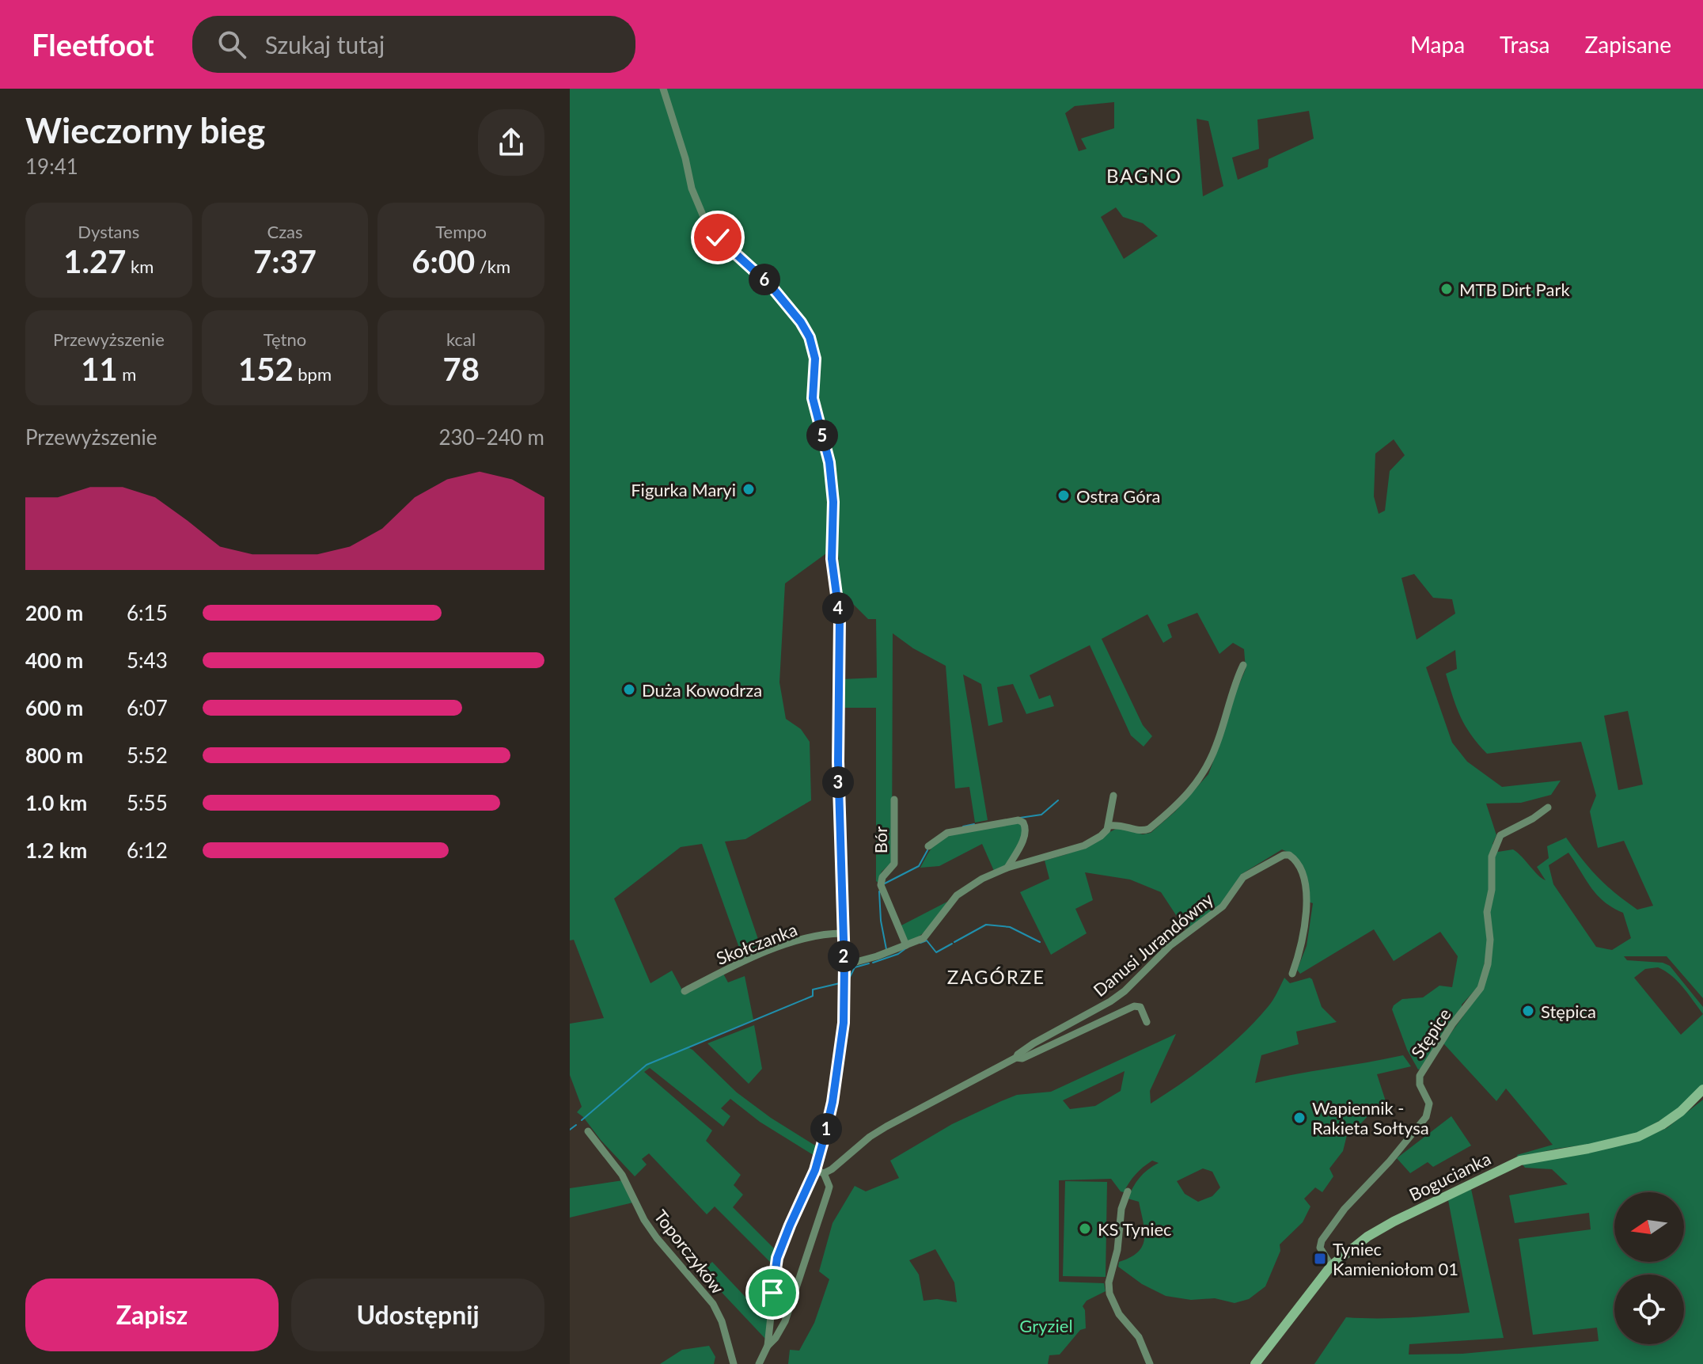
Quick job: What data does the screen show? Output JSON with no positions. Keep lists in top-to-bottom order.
{
  "streets": {
    "street": [
      "Bór",
      "Skołczanka",
      "Danusi Jurandówny",
      "Stępice",
      "Bogucianka",
      "Toporczyków"
    ]
  },
  "crossings": [
    ["Stępice", "Bogucianka"]
  ],
  "districts": ["BAGNO", "ZAGÓRZE"],
  "parks": ["Gryziel"],
  "places": {
    "other": [
      "MTB Dirt Park",
      "Figurka Maryi",
      "Ostra Góra",
      "Duża Kowodrza",
      "Stępica",
      "Wapiennik - Rakieta Sołtysa",
      "KS Tyniec"
    ],
    "transit": ["Tyniec Kamieniołom 01"]
  },
  "north": "left",
  "page": {
    "header": "Fleetfoot",
    "search": "Szukaj tutaj",
    "nav": ["Mapa", "Trasa", "Zapisane"],
    "heading": ["Wieczorny bieg", "19:41"],
    "stats": [
      ["Dystans", "1.27 km"],
      ["Czas", "7:37"],
      ["Tempo", "6:00 /km"],
      ["Przewyższenie", "11 m"],
      ["Tętno", "152 bpm"],
      ["kcal", "78"]
    ],
    "pins": [
      "6",
      "5",
      "4",
      "3",
      "2",
      "1"
    ],
    "chart": ["Przewyższenie", "230–240 m"],
    "list": [
      {
        "name": "200 m",
        "note": "6:15"
      },
      {
        "name": "400 m",
        "note": "5:43"
      },
      {
        "name": "600 m",
        "note": "6:07"
      },
      {
        "name": "800 m",
        "note": "5:52"
      },
      {
        "name": "1.0 km",
        "note": "5:55"
      },
      {
        "name": "1.2 km",
        "note": "6:12"
      }
    ],
    "buttons": ["Zapisz", "Udostępnij"]
  }
}
